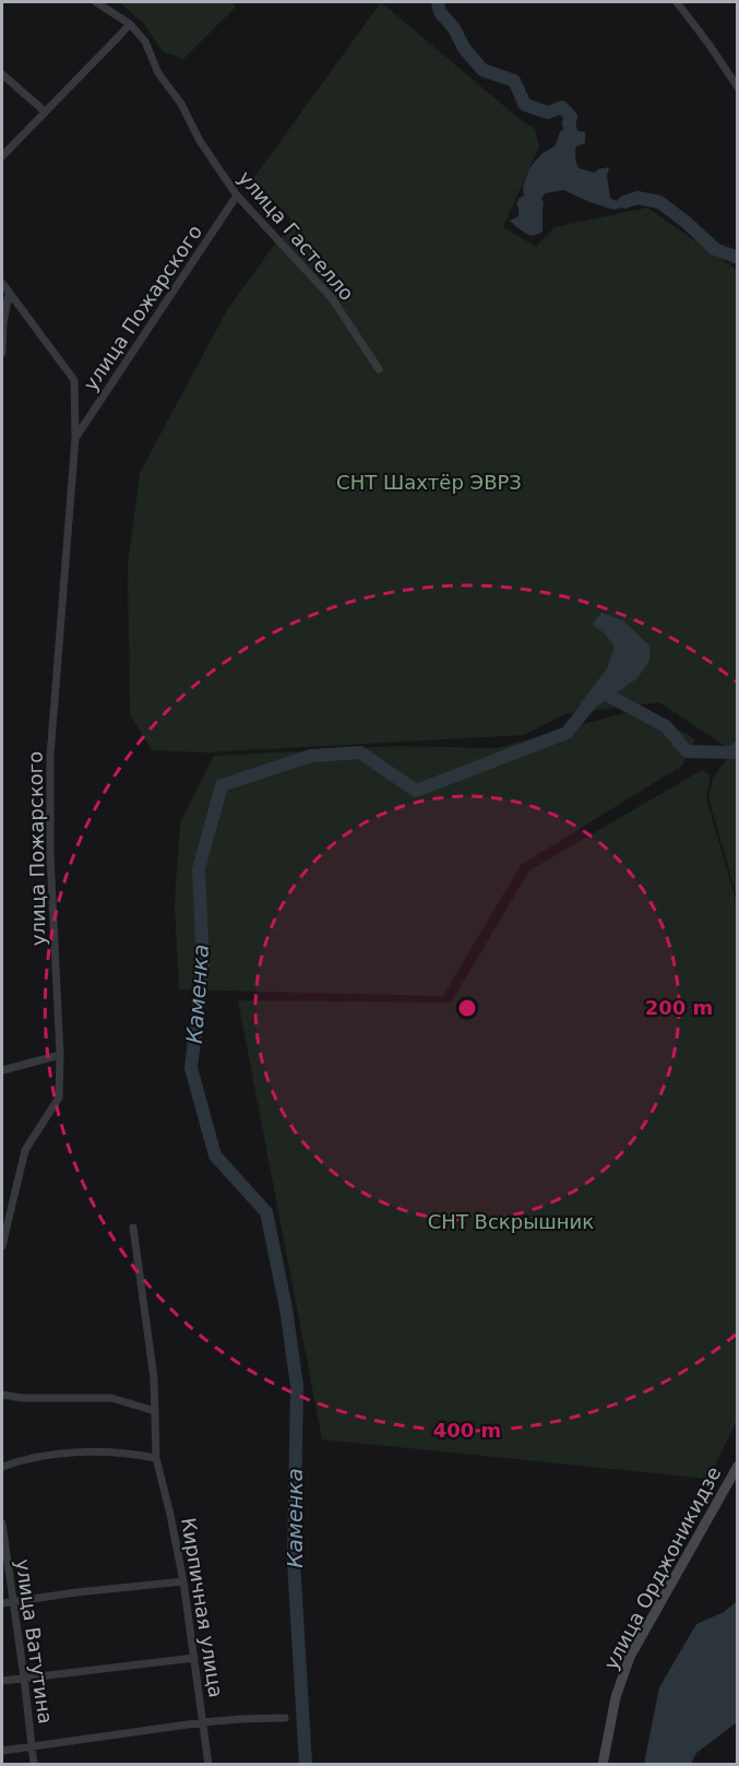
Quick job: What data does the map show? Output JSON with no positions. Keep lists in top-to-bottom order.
{
  "streets": {
    "main road": ["улица Орджоникидзе"],
    "street": [
      "улица Гастелло",
      "улица Пожарского",
      "Кирпичная улица",
      "улица Ватутина"
    ]
  },
  "crossings": [
    ["улица Гастелло", "улица Пожарского"]
  ],
  "water": ["Каменка"],
  "parks": ["СНТ Шахтёр ЭВРЗ", "СНТ Вскрышник"],
  "rings": ["200 m", "400 m"]
}
